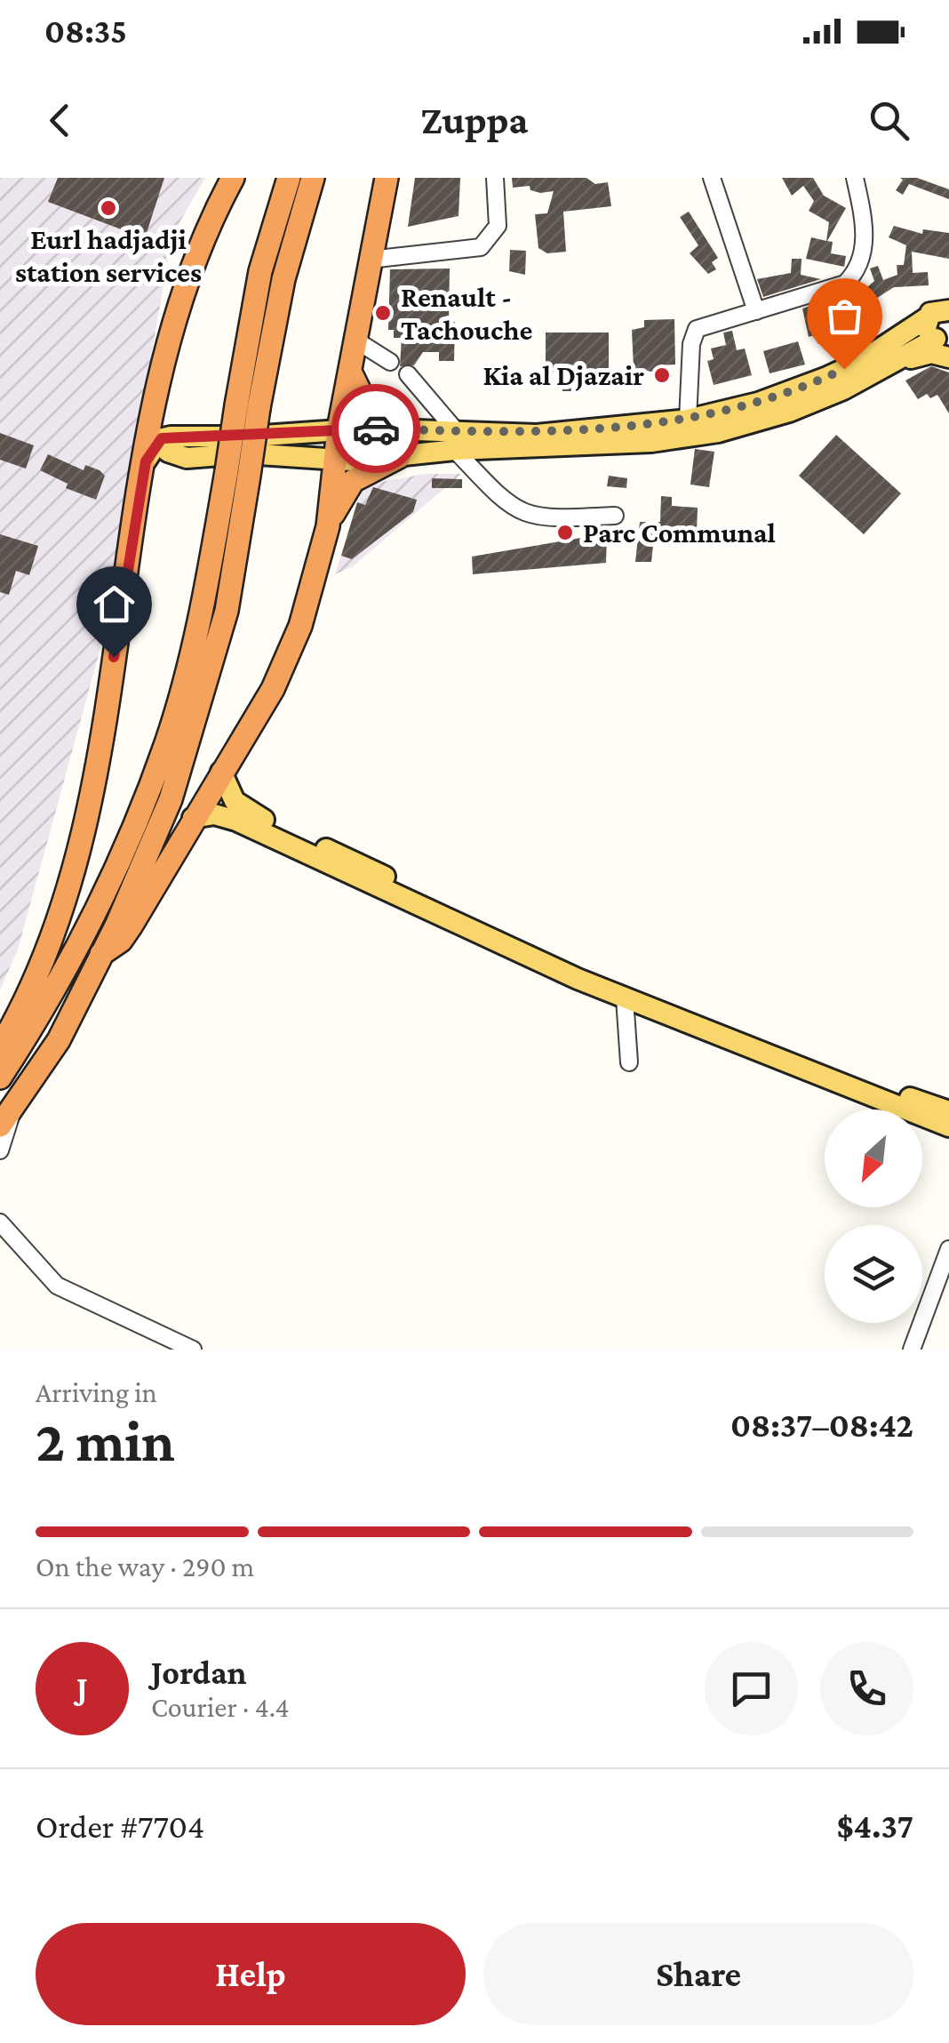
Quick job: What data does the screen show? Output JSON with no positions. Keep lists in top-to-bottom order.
{
  "places": [
    "Eurl hadjadji station services",
    "Renault - Tachouche",
    "Kia al Djazair",
    "Parc Communal"
  ],
  "north": "bottom left",
  "page": {
    "status": "08:35",
    "header": "Zuppa",
    "heading": ["2 min", "Arriving in", "08:37–08:42"],
    "panel": [
      "Jordan",
      "Courier · 4.4",
      "Order #7704",
      "$4.37"
    ],
    "bar": "On the way · 290 m",
    "round": "J",
    "buttons": ["Help", "Share"]
  }
}
